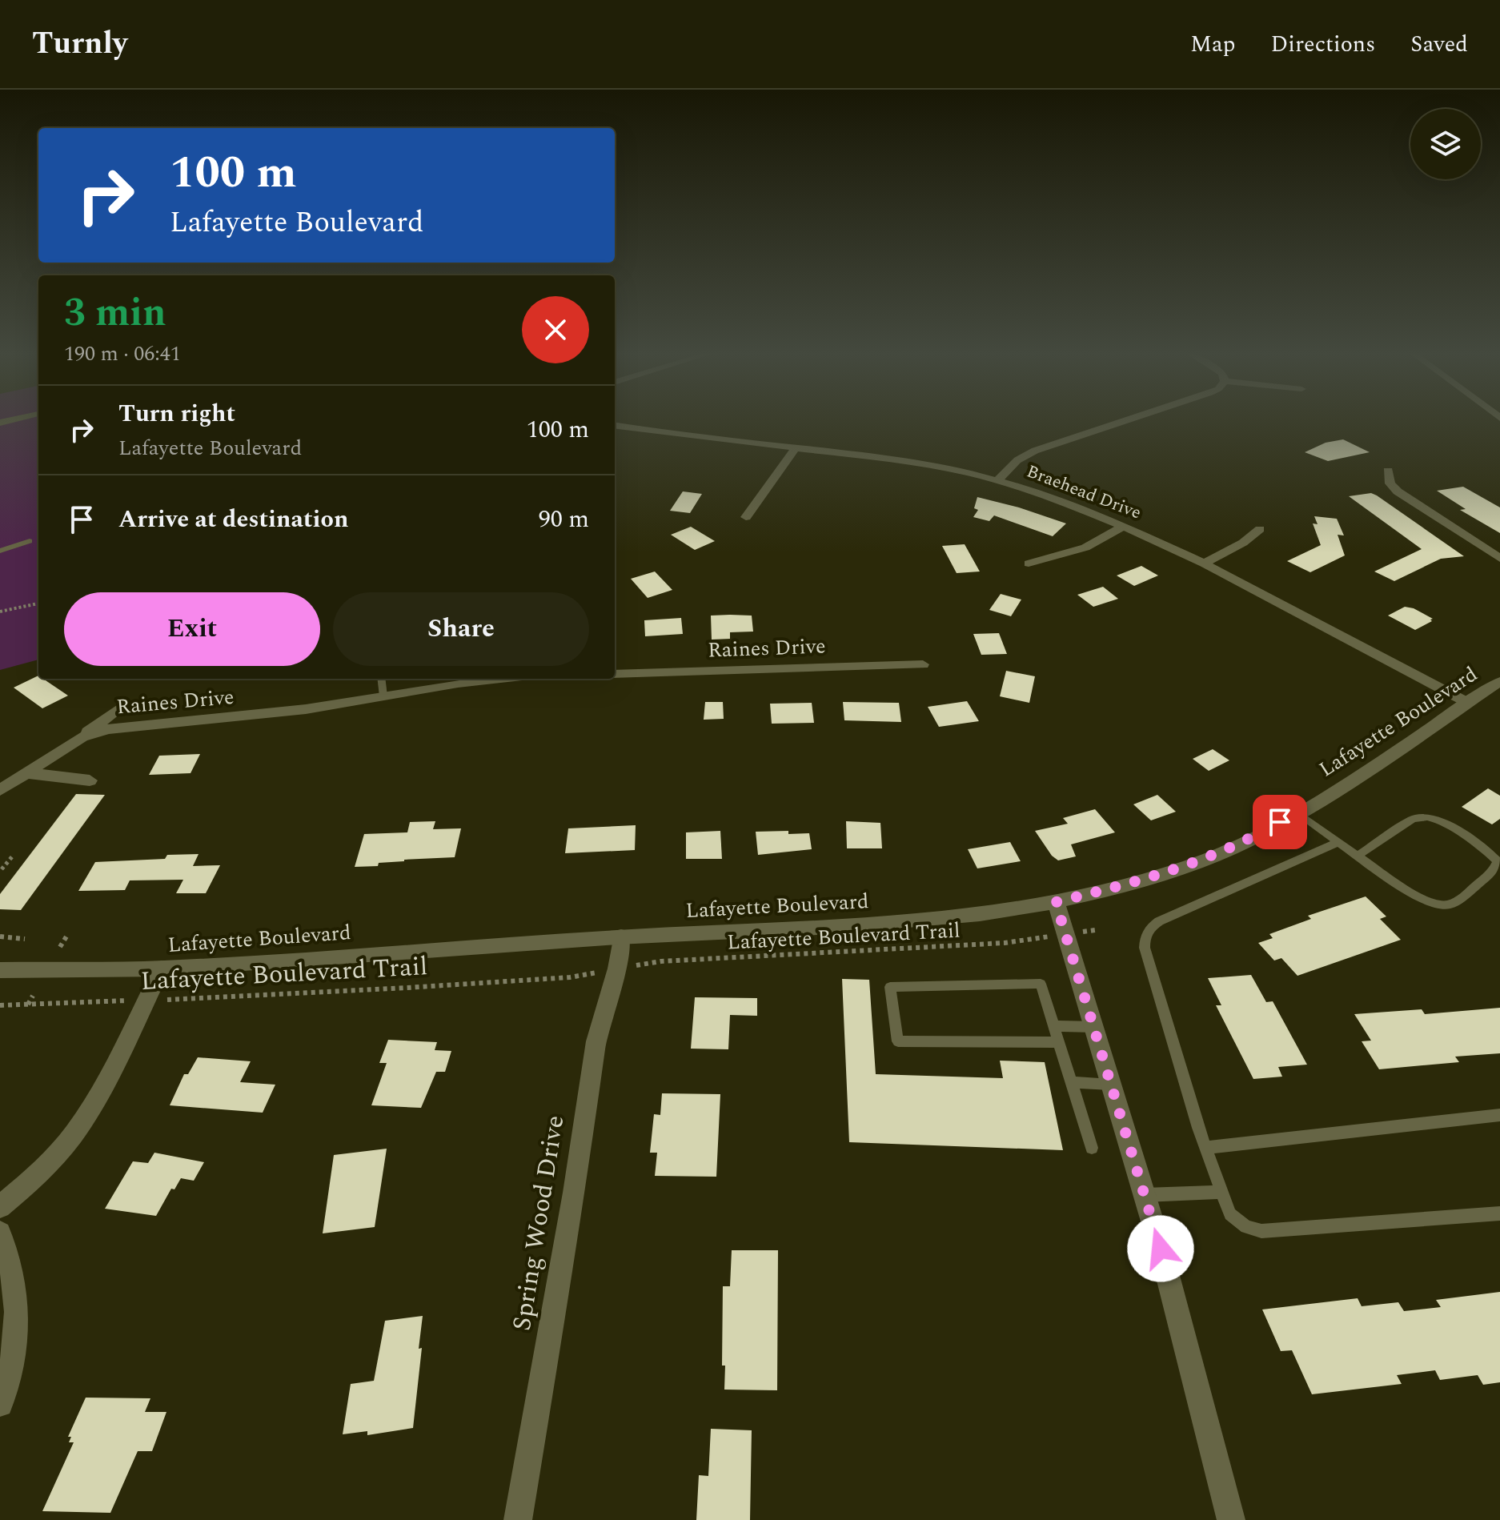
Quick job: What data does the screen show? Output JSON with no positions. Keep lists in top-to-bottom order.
{
  "streets": {
    "street": [
      "Braehead Drive",
      "Raines Drive",
      "Lafayette Boulevard",
      "Spring Wood Drive"
    ],
    "path": ["Lafayette Boulevard Trail"]
  },
  "crossings": [
    ["Braehead Drive", "Lafayette Boulevard"],
    ["Lafayette Boulevard", "Spring Wood Drive"]
  ],
  "page": {
    "header": "Turnly",
    "nav": ["Map", "Directions", "Saved"],
    "turn": ["100 m", "Lafayette Boulevard"],
    "heading": ["3 min", "190 m · 06:41"],
    "list": [
      {
        "name": "Turn right",
        "note": "Lafayette Boulevard",
        "value": "100 m"
      },
      {
        "name": "Arrive at destination",
        "value": "90 m"
      }
    ],
    "buttons": ["Exit", "Share"]
  }
}
